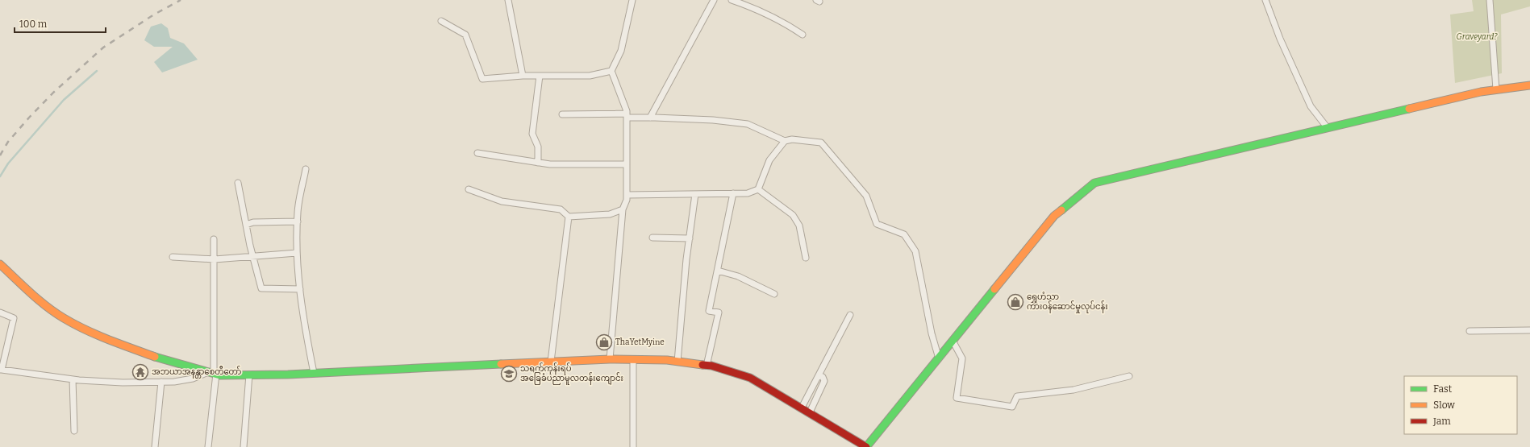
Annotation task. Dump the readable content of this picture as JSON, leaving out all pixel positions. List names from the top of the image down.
{
  "parks": ["Graveyard?"],
  "places": {
    "shop": ["ရွှေဟံသာ ကားဝန်ဆောင်မှုလုပ်ငန်း", "ThaYetMyine"],
    "temple": ["အဘယာအနန္တာစေတီတော်"],
    "school or university": ["သရက်ကုန်းရပ် အခြေခံပညာမူလတန်းကျောင်း"]
  },
  "legend": ["Fast", "Slow", "Jam"],
  "scale_bar": "100 m"
}
